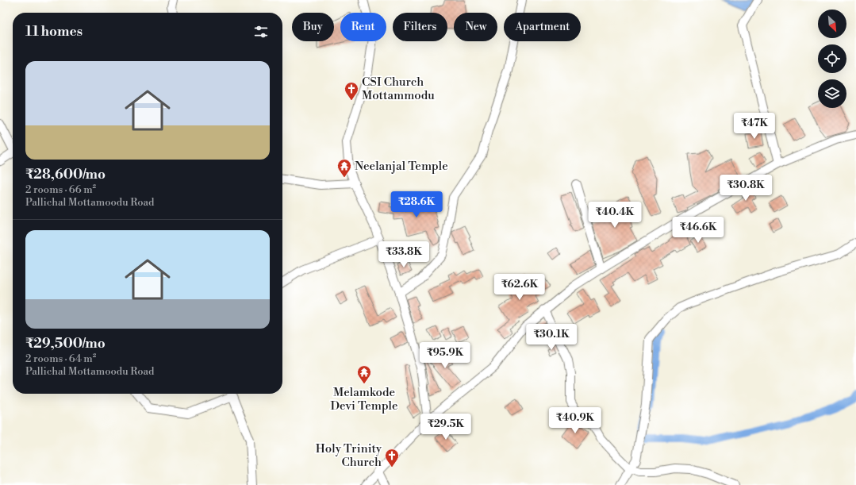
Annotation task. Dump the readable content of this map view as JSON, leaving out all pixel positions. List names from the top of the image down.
{
  "places": {
    "church": ["CSI Church Mottammodu", "Holy Trinity Church"],
    "temple": ["Neelanjal Temple", "Melamkode Devi Temple"]
  },
  "north": "bottom right",
  "page": {
    "chip": [
      "Buy",
      "Rent",
      "Filters",
      "New",
      "Apartment"
    ],
    "heading": "11 homes",
    "list": [
      {
        "name": "₹28,600/mo",
        "note": "2 rooms · 66 m² · Pallichal Mottamoodu Road"
      },
      {
        "name": "₹29,500/mo",
        "note": "2 rooms · 64 m² · Pallichal Mottamoodu Road"
      }
    ],
    "price": [
      "₹47K",
      "₹30.8K",
      "₹28.6K",
      "₹40.4K",
      "₹46.6K",
      "₹33.8K",
      "₹62.6K",
      "₹30.1K",
      "₹95.9K",
      "₹40.9K",
      "₹29.5K"
    ]
  }
}
